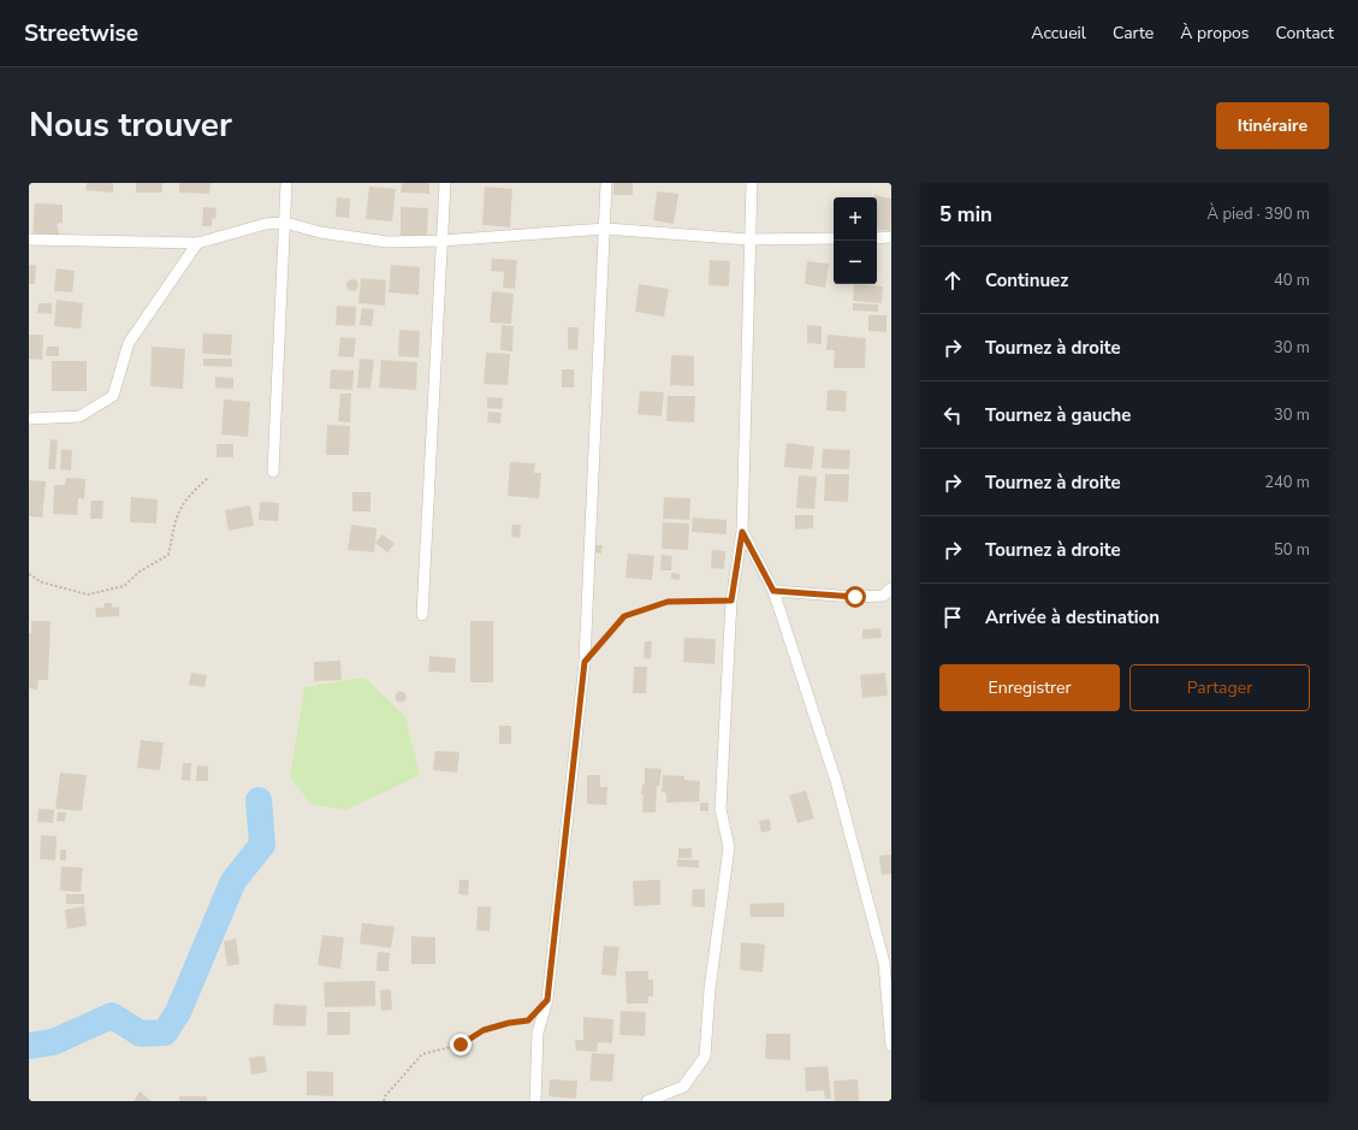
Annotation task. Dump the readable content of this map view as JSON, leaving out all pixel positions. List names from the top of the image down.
{
  "page": {
    "header": "Streetwise",
    "nav": [
      "Accueil",
      "Carte",
      "À propos",
      "Contact"
    ],
    "title": "Nous trouver",
    "buttons": [
      "Itinéraire",
      ["Enregistrer", "Partager"]
    ],
    "heading": ["5 min", "À pied · 390 m"],
    "map_buttons": ["+", "−"],
    "list": [
      ["Continuez", "40 m"],
      ["Tournez à droite", "30 m"],
      ["Tournez à gauche", "30 m"],
      ["Tournez à droite", "240 m"],
      ["Tournez à droite", "50 m"],
      "Arrivée à destination"
    ]
  }
}
